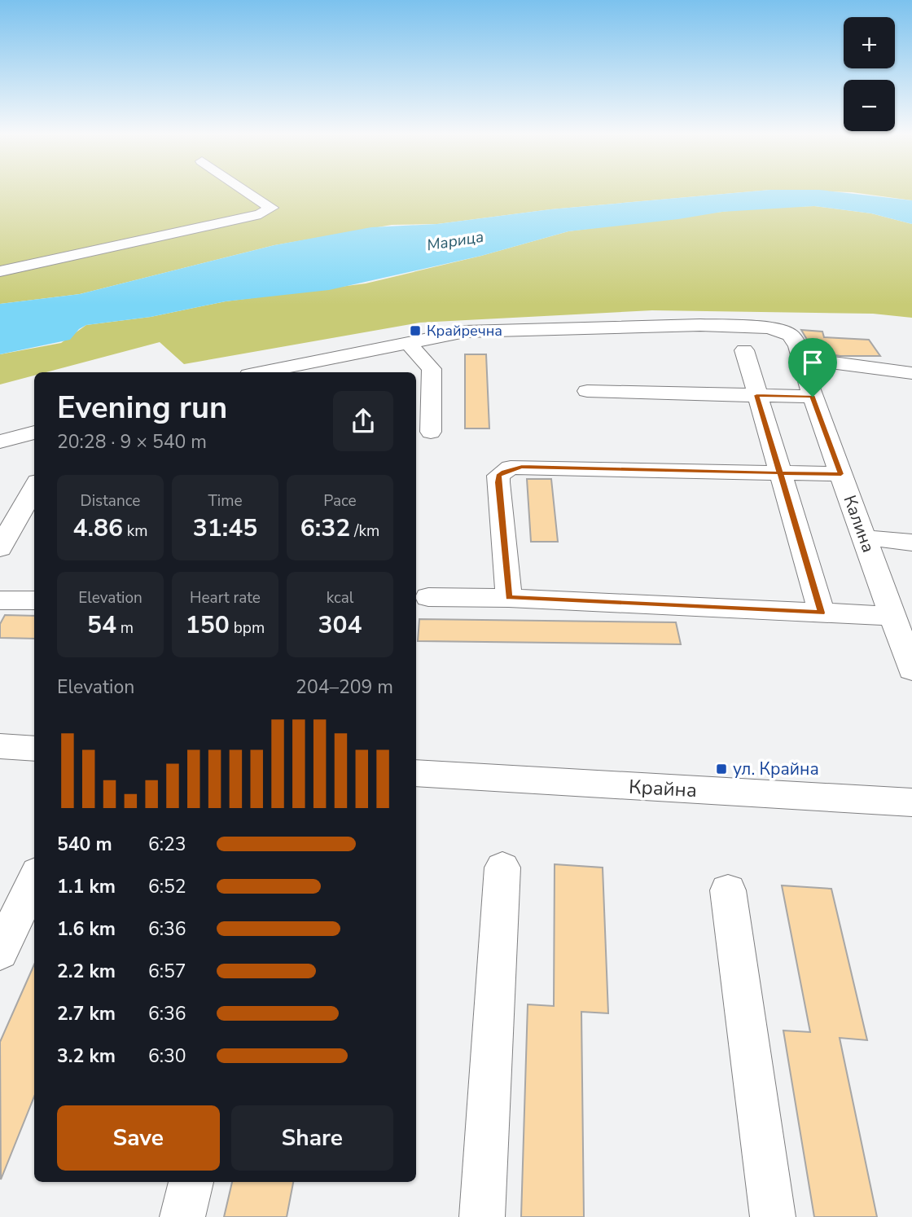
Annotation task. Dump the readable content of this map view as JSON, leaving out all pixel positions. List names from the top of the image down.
{
  "streets": {
    "street": ["Калина", "Крайна"]
  },
  "water": ["Марица"],
  "places": {
    "transit": ["Крайречна", "ул. Крайна"]
  },
  "page": {
    "map_buttons": ["+", "−"],
    "heading": ["Evening run", "20:28 · 9 × 540 m"],
    "stats": [
      ["Distance", "4.86 km"],
      ["Time", "31:45"],
      ["Pace", "6:32 /km"],
      ["Elevation", "54 m"],
      ["Heart rate", "150 bpm"],
      ["kcal", "304"]
    ],
    "chart": ["Elevation", "204–209 m"],
    "list": [
      {
        "name": "540 m",
        "note": "6:23"
      },
      {
        "name": "1.1 km",
        "note": "6:52"
      },
      {
        "name": "1.6 km",
        "note": "6:36"
      },
      {
        "name": "2.2 km",
        "note": "6:57"
      },
      {
        "name": "2.7 km",
        "note": "6:36"
      },
      {
        "name": "3.2 km",
        "note": "6:30"
      }
    ],
    "buttons": ["Save", "Share"]
  }
}
